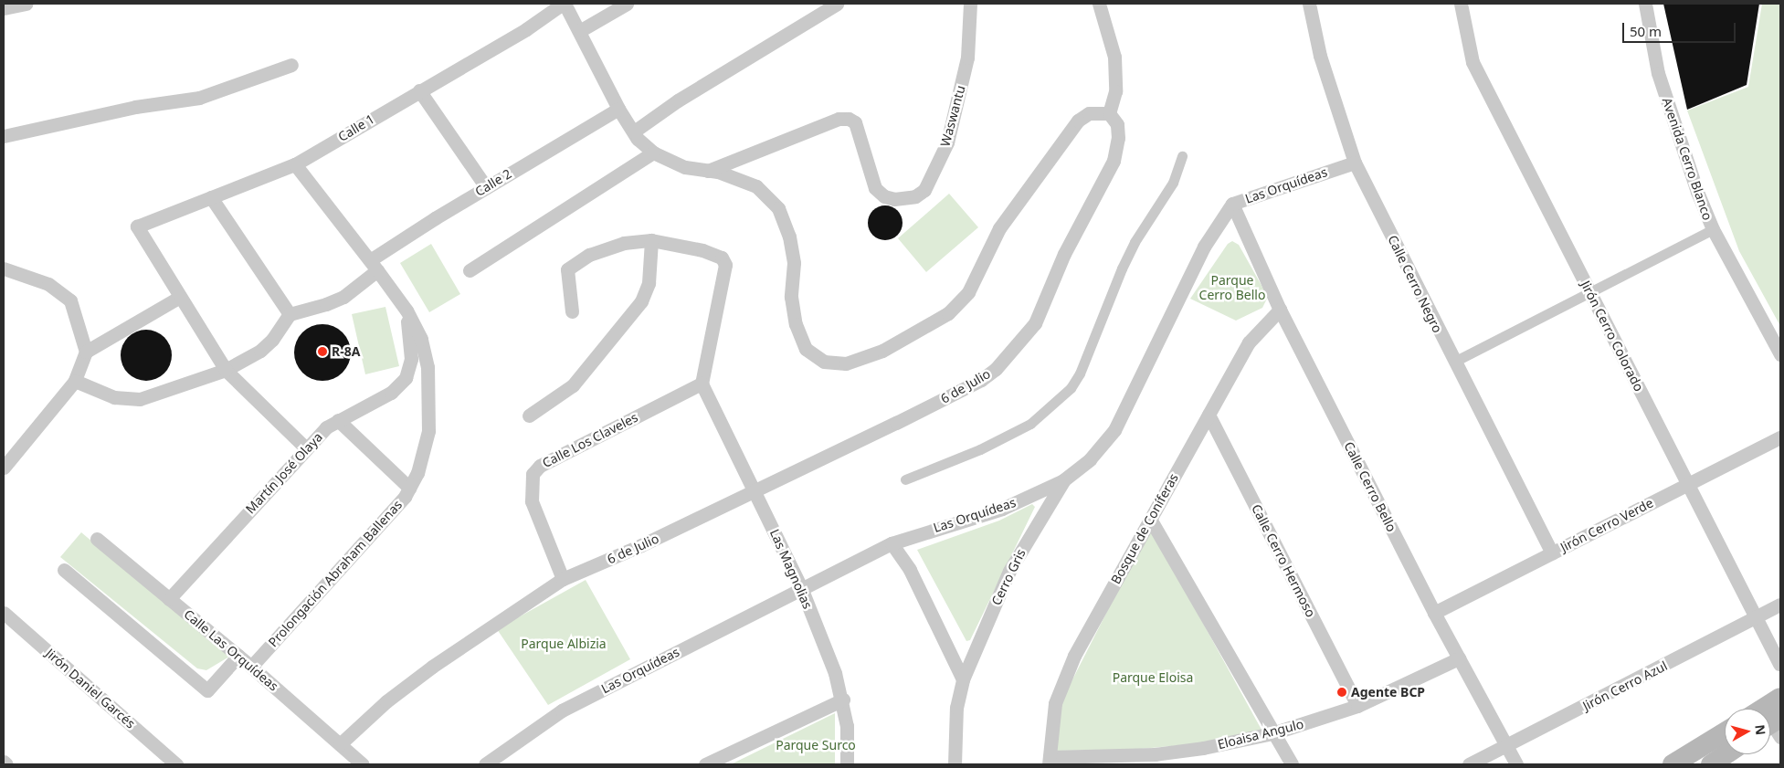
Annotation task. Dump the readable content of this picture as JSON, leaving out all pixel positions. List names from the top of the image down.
{
  "streets": {
    "street": [
      "Waswantu",
      "Calle 1",
      "Avenida Cerro Blanco",
      "Calle 2",
      "Las Orquídeas",
      "Calle Cerro Negro",
      "Jirón Cerro Colorado",
      "6 de Julio",
      "Calle Los Claveles",
      "Martín José Olaya",
      "Calle Cerro Bello",
      "Jirón Cerro Verde",
      "Bosque de Coníferas",
      "Calle Cerro Hermoso",
      "Las Magnolias",
      "Prolongación Abraham Ballenas",
      "Cerro Gris",
      "Calle Las Orquídeas",
      "Jirón Cerro Azul",
      "Jirón Daniel Garcés",
      "Eloaisa Angulo"
    ]
  },
  "crossings": [
    ["Calle 1", "Prolongación Abraham Ballenas"],
    ["Calle 2", "Prolongación Abraham Ballenas"],
    ["Las Orquídeas", "Calle Cerro Negro"],
    ["Las Orquídeas", "Calle Cerro Bello"],
    ["Las Orquídeas", "Las Magnolias"],
    ["Las Orquídeas", "Cerro Gris"],
    ["Calle Cerro Negro", "Jirón Cerro Verde"],
    ["Jirón Cerro Colorado", "Jirón Cerro Verde"],
    ["Jirón Cerro Colorado", "Jirón Cerro Azul"],
    ["6 de Julio", "Calle Los Claveles"],
    ["6 de Julio", "Las Magnolias"],
    ["6 de Julio", "Calle Las Orquídeas"],
    ["Calle Los Claveles", "Las Magnolias"],
    ["Martín José Olaya", "Prolongación Abraham Ballenas"],
    ["Martín José Olaya", "Calle Las Orquídeas"],
    ["Calle Cerro Bello", "Jirón Cerro Verde"],
    ["Calle Cerro Bello", "Bosque de Coníferas"],
    ["Calle Cerro Bello", "Jirón Cerro Azul"],
    ["Calle Cerro Bello", "Eloaisa Angulo"],
    ["Bosque de Coníferas", "Calle Cerro Hermoso"],
    ["Bosque de Coníferas", "Eloaisa Angulo"],
    ["Calle Cerro Hermoso", "Eloaisa Angulo"],
    ["Prolongación Abraham Ballenas", "Calle Las Orquídeas"]
  ],
  "parks": [
    "Parque Cerro Bello",
    "Parque Albizia",
    "Parque Eloisa",
    "Parque Surco"
  ],
  "places": ["R-8A", "Agente BCP"],
  "scale_bar": "50 m",
  "north": "right"
}
